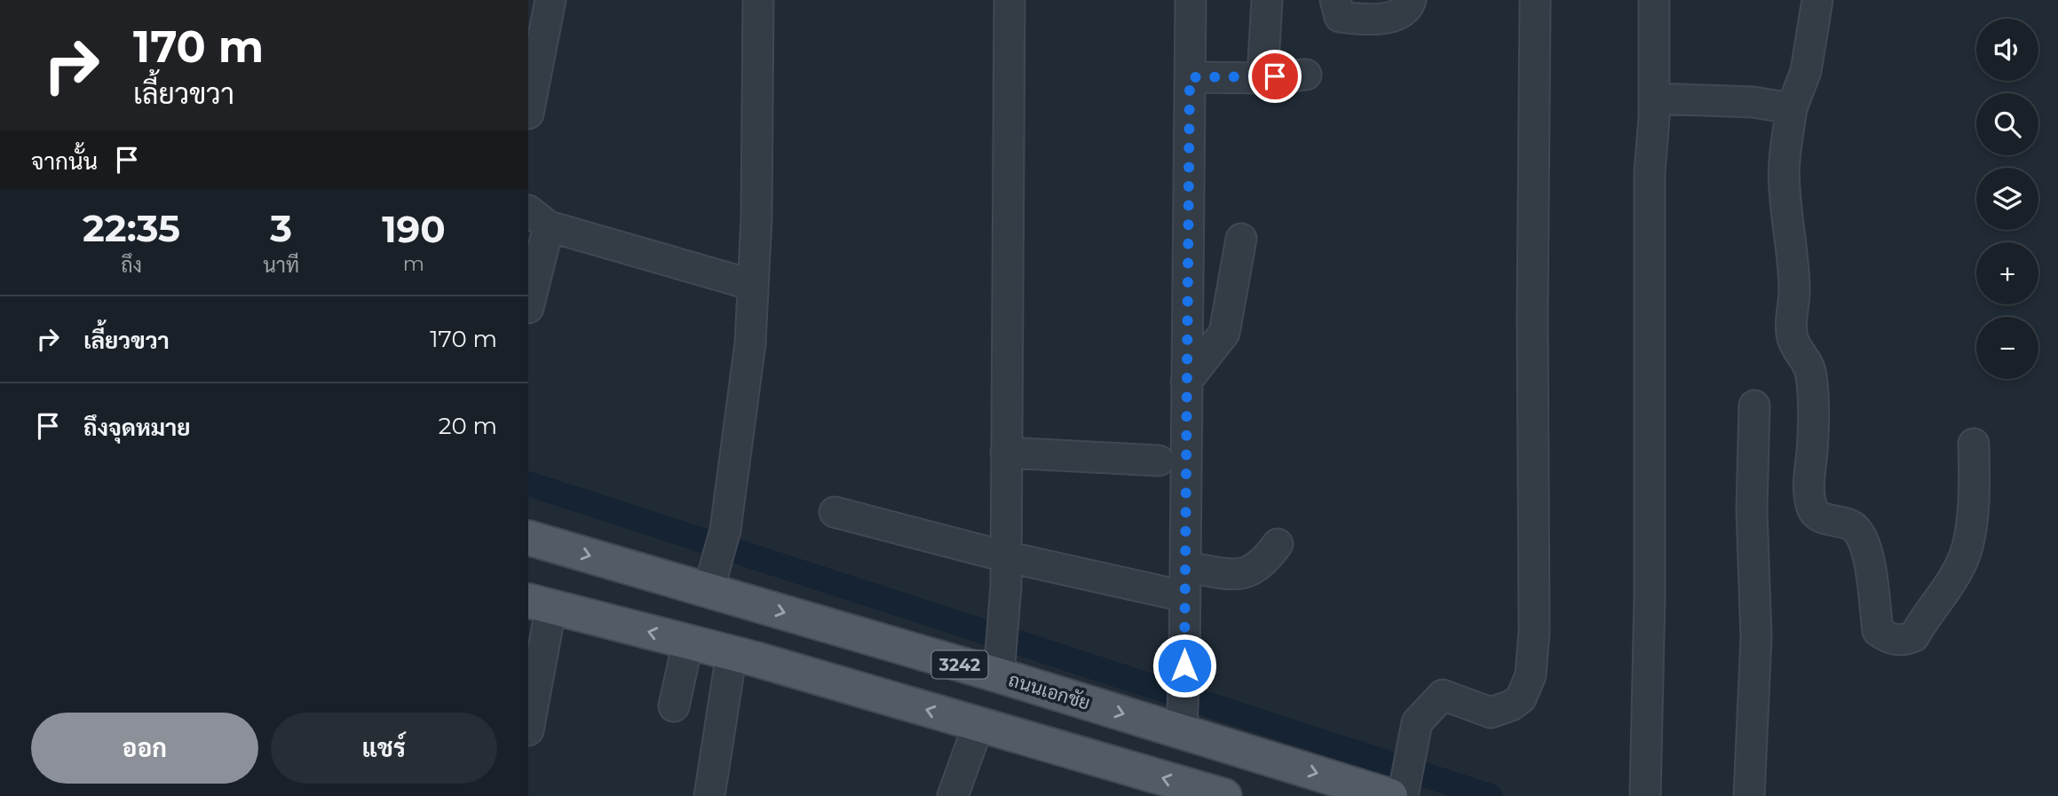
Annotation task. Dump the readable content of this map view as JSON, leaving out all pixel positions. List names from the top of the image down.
{
  "streets": {
    "main road": ["3242", "ถนนเอกชัย"]
  },
  "page": {
    "turn": ["170 m", "เลี้ยวขวา"],
    "map_buttons": ["+", "−"],
    "then": "จากนั้น",
    "eta": [
      "22:35",
      "ถึง",
      "3",
      "นาที",
      "190",
      "m"
    ],
    "list": [
      {
        "name": "เลี้ยวขวา",
        "value": "170 m"
      },
      {
        "name": "ถึงจุดหมาย",
        "value": "20 m"
      }
    ],
    "buttons": ["ออก", "แชร์"]
  }
}
